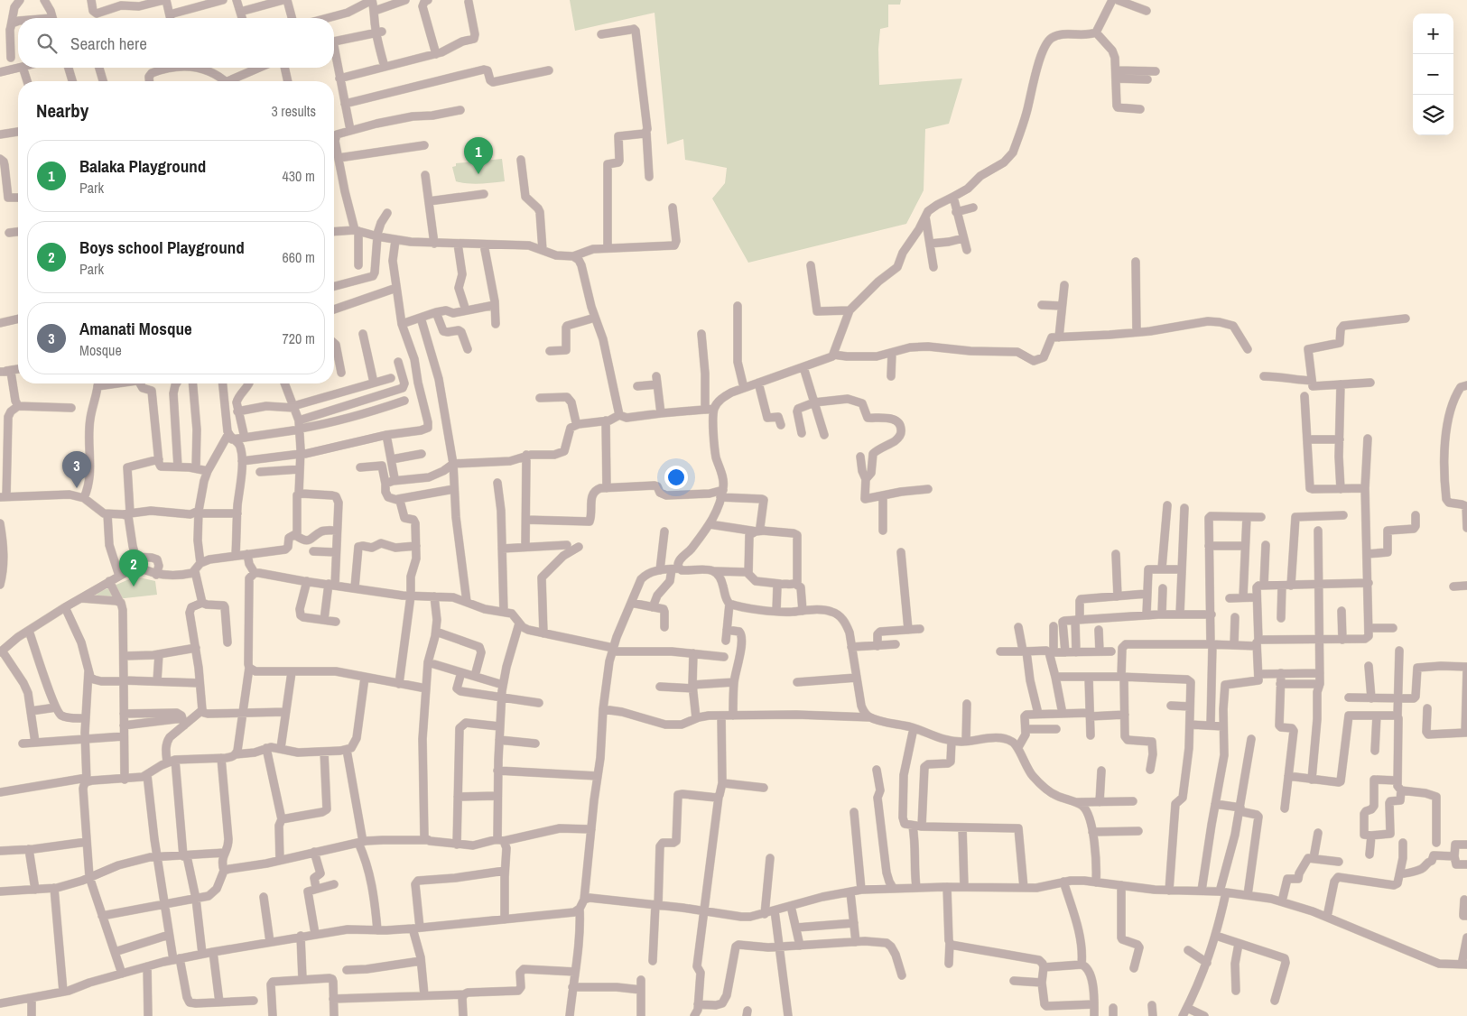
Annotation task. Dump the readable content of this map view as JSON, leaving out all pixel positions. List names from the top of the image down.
{
  "page": {
    "map_buttons": ["+", "−"],
    "search": "Search here",
    "heading": ["Nearby", "3 results"],
    "pins": ["1", "3", "2"],
    "list": [
      {
        "mark": "1",
        "name": "Balaka Playground",
        "note": "Park",
        "value": "430 m"
      },
      {
        "mark": "2",
        "name": "Boys school Playground",
        "note": "Park",
        "value": "660 m"
      },
      {
        "mark": "3",
        "name": "Amanati Mosque",
        "note": "Mosque",
        "value": "720 m"
      }
    ]
  }
}
